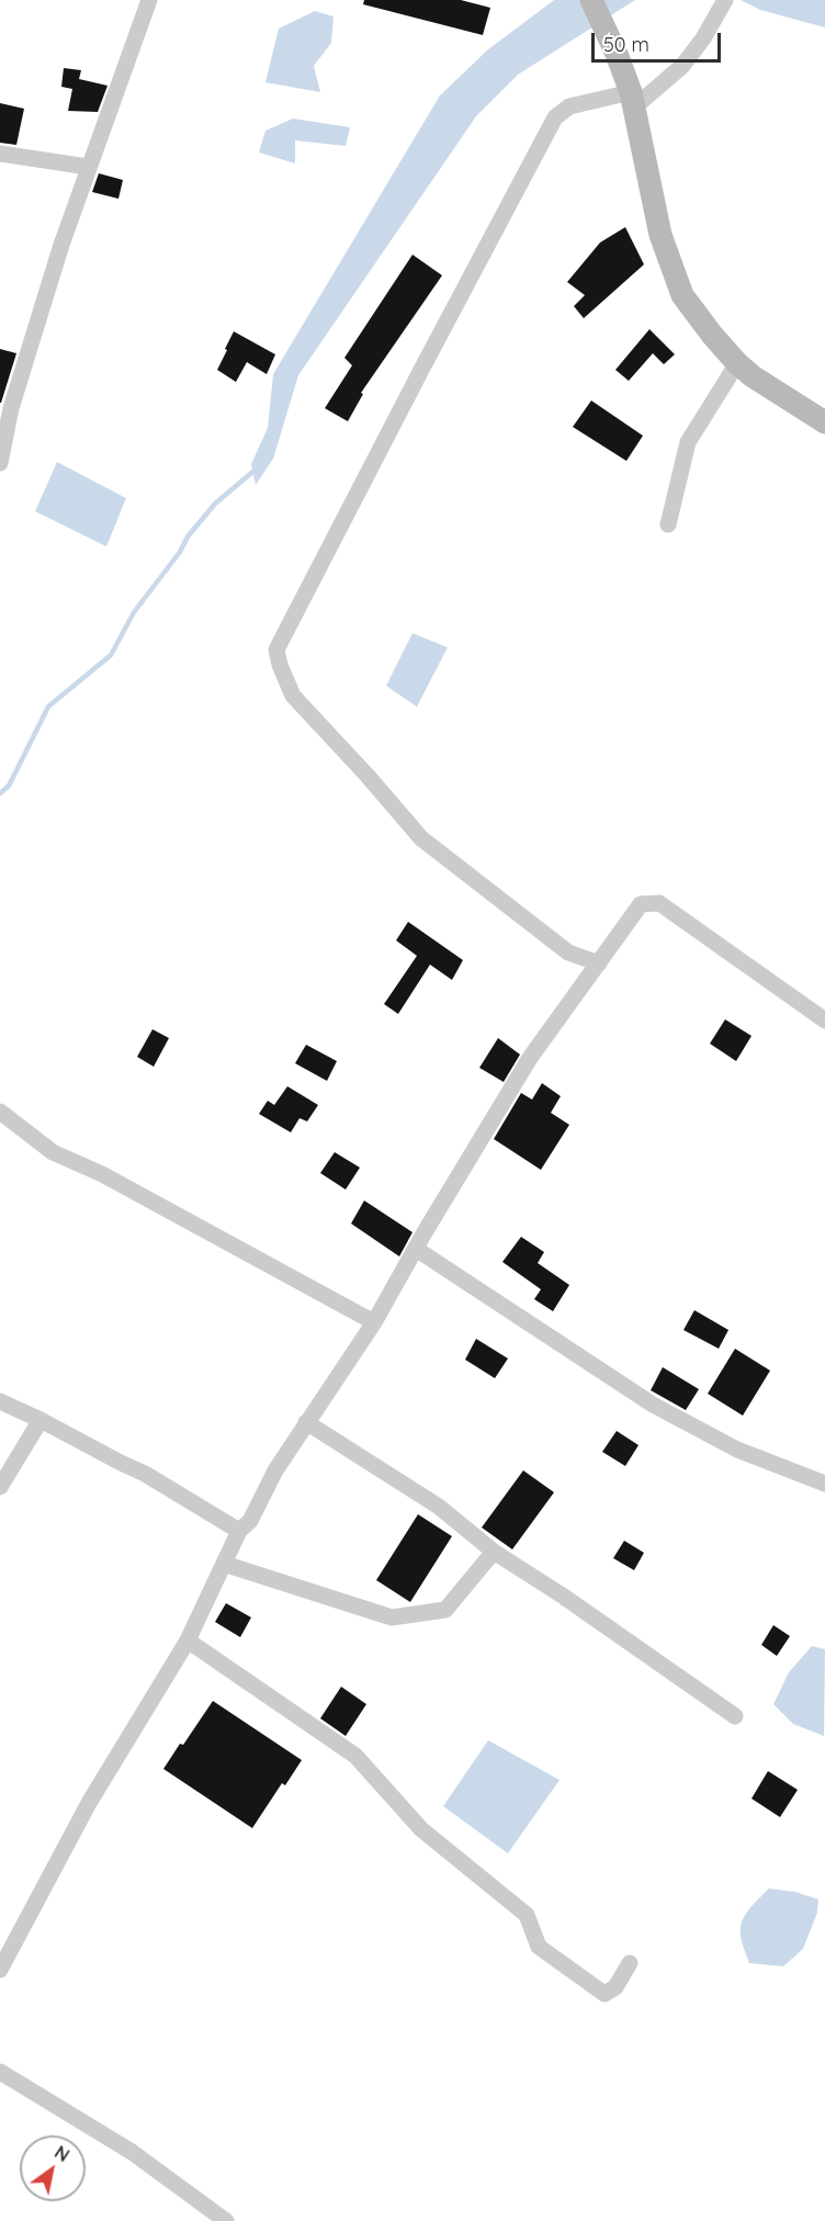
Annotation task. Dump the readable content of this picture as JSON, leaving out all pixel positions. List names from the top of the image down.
{
  "scale_bar": "50 m",
  "north": "top right"
}
